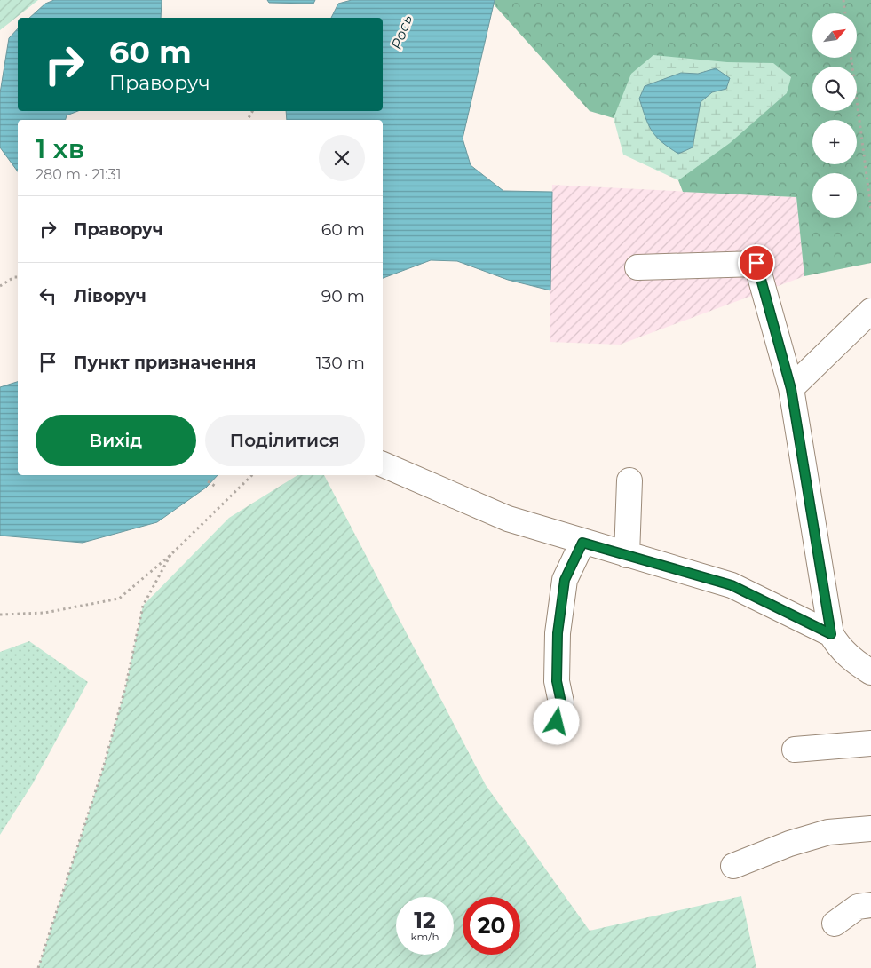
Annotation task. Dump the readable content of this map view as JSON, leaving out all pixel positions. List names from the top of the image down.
{
  "water": ["Рось"],
  "north": "top right",
  "page": {
    "map_buttons": ["+", "−"],
    "turn": ["60 m", "Праворуч"],
    "heading": ["1 хв", "280 m · 21:31"],
    "list": [
      {
        "name": "Праворуч",
        "value": "60 m"
      },
      {
        "name": "Ліворуч",
        "value": "90 m"
      },
      {
        "name": "Пункт призначення",
        "value": "130 m"
      }
    ],
    "buttons": ["Вихід", "Поділитися"],
    "speed": "12 km/h",
    "limit": "20"
  }
}
